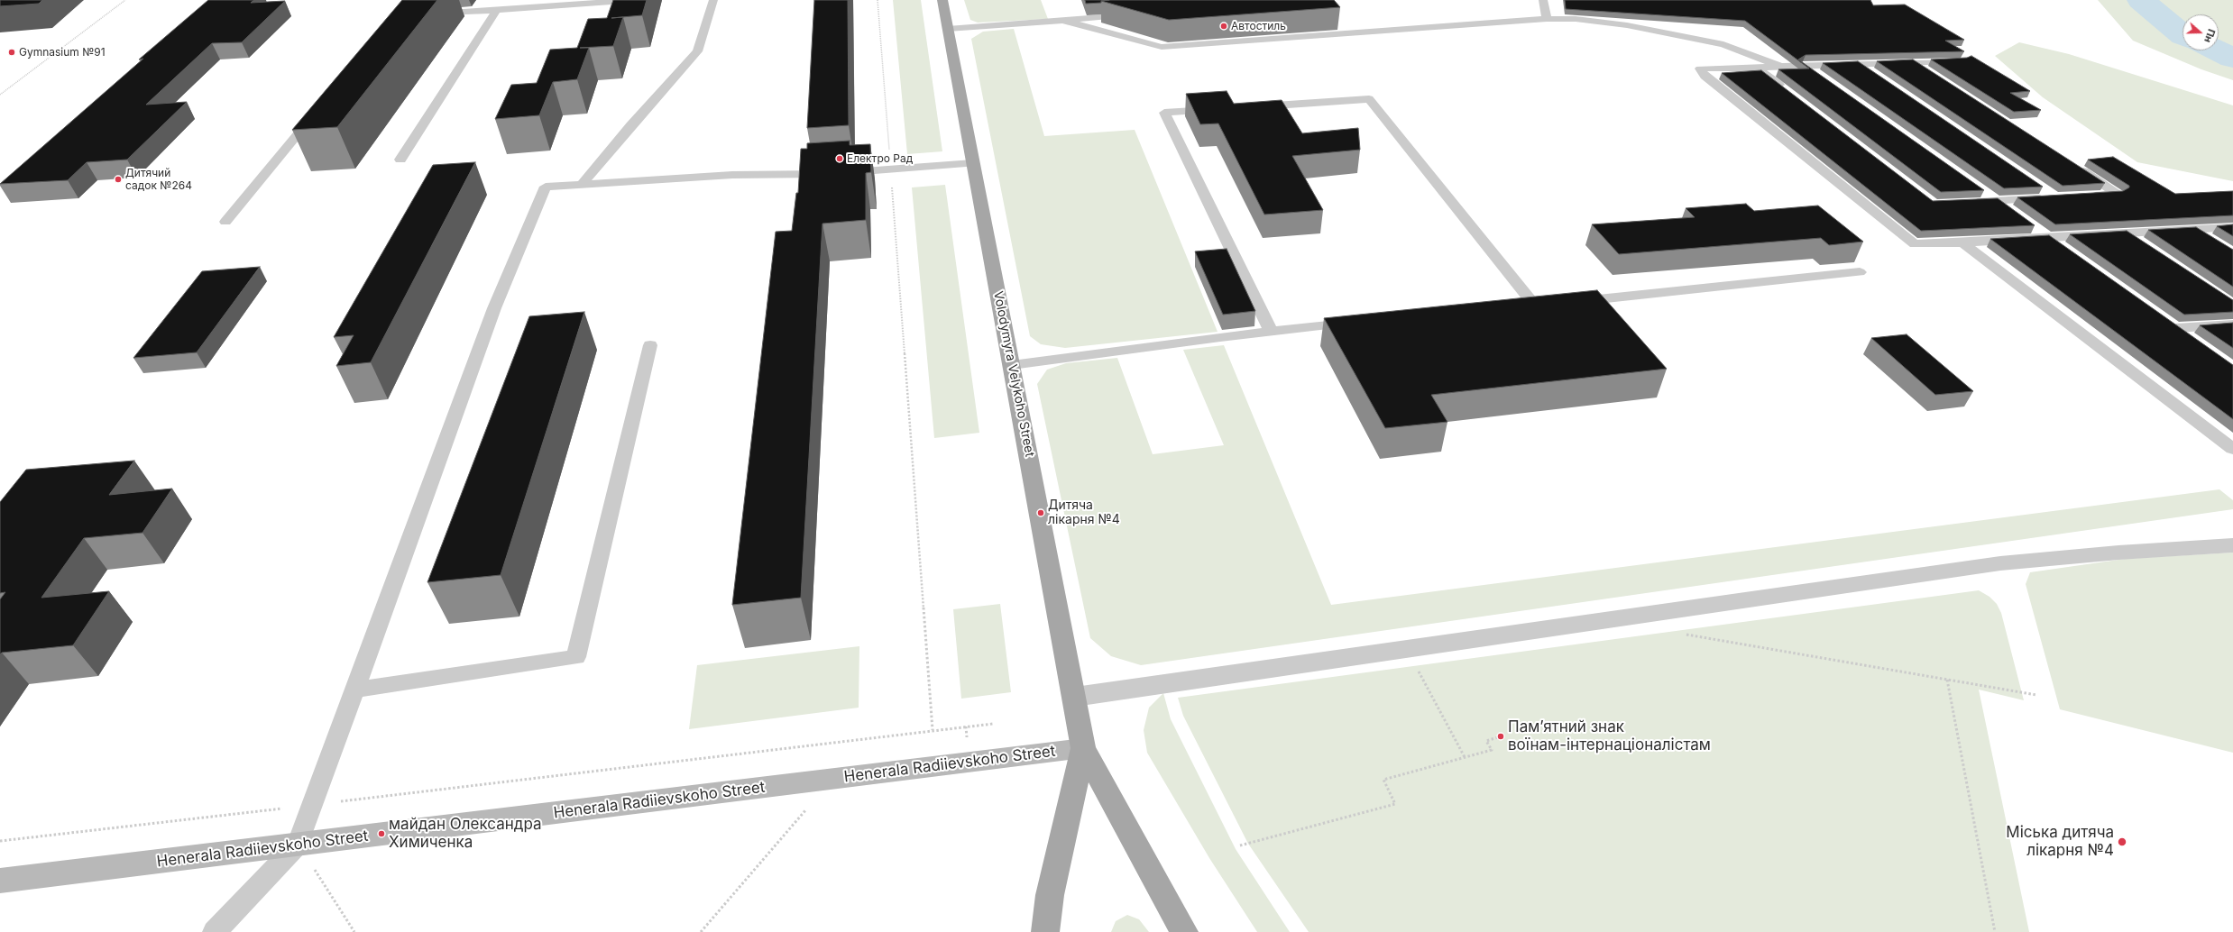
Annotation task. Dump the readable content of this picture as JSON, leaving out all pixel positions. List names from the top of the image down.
{
  "streets": {
    "main road": ["Volodymyra Velykoho Street"],
    "street": ["Henerala Radiievskoho Street"]
  },
  "crossings": [
    ["Volodymyra Velykoho Street", "Henerala Radiievskoho Street"]
  ],
  "places": [
    "Автостиль",
    "Gymnasium №91",
    "Електро Рад",
    "Дитячий садок №264",
    "Дитяча лікарня №4",
    "Пам’ятний знак воїнам-інтернаціоналістам",
    "майдан Олександра Химиченка",
    "Міська дитяча лікарня №4"
  ],
  "north": "right"
}
